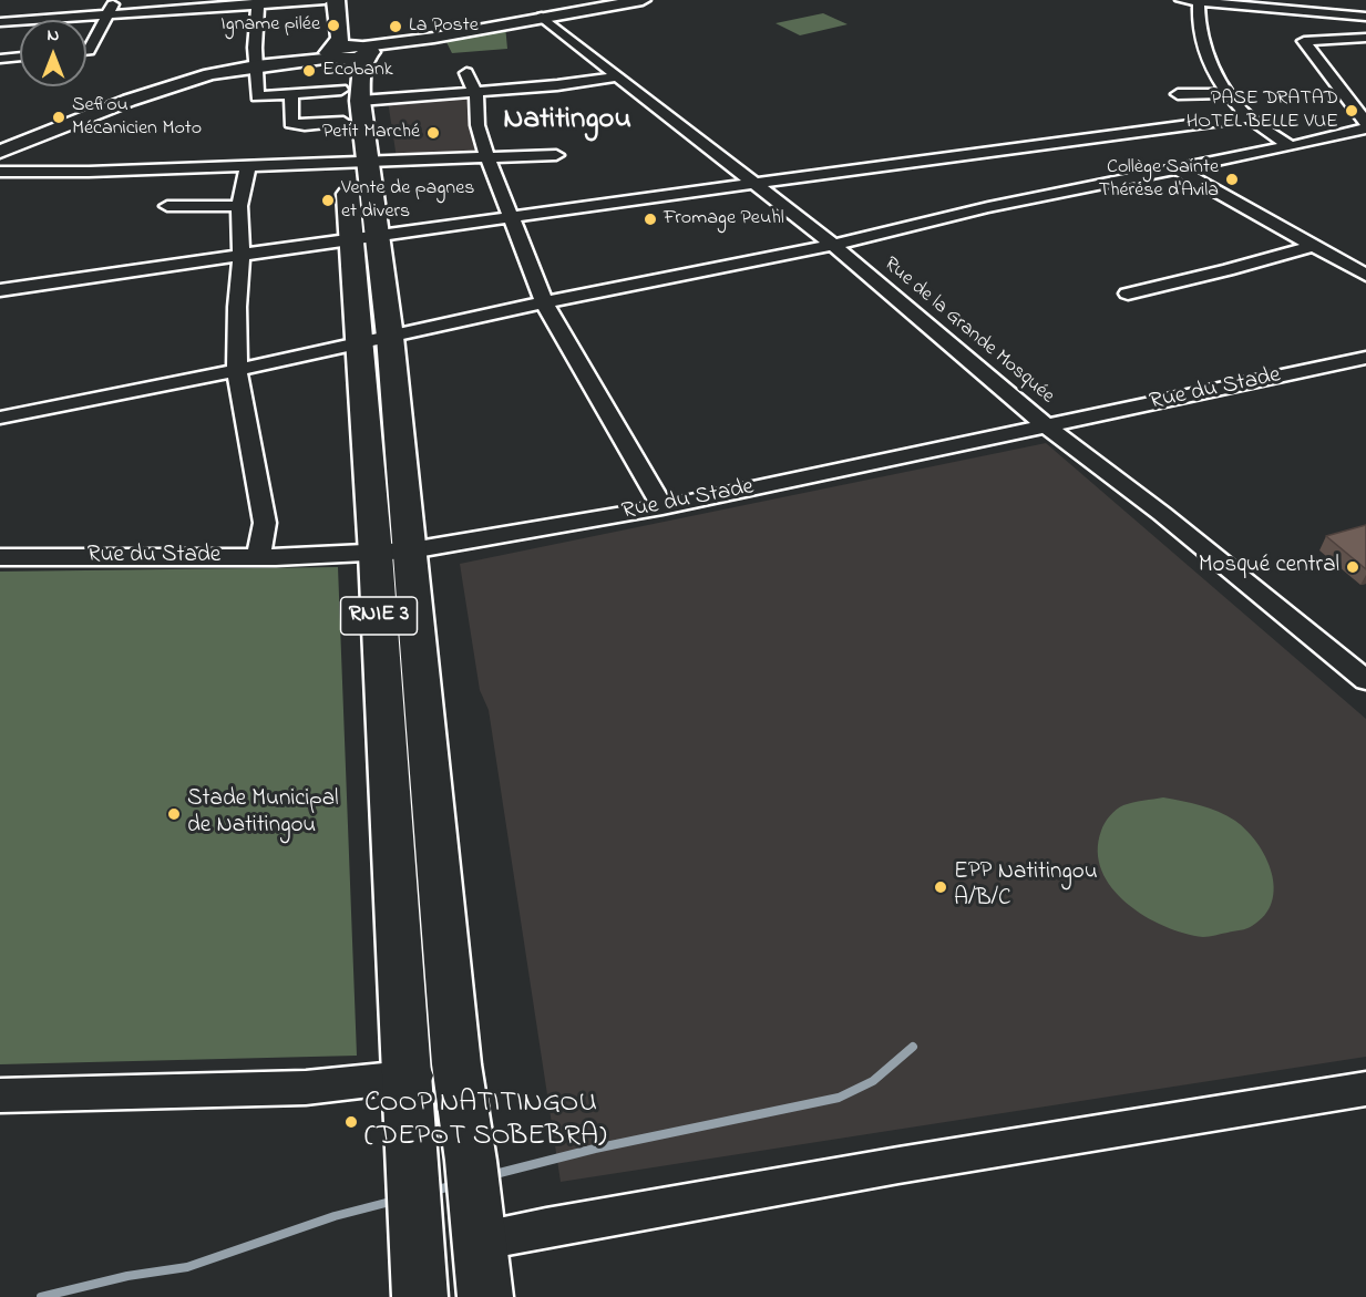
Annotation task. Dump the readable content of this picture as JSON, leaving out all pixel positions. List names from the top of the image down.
{
  "streets": {
    "highway": ["RNIE 3"],
    "street": ["Rue de la Grande Mosquée", "Rue du Stade"]
  },
  "crossings": [
    ["Rue de la Grande Mosquée", "Rue du Stade"],
    ["Rue du Stade", "RNIE 3"]
  ],
  "districts": ["Natitingou"],
  "places": [
    "Igname pilée",
    "La Poste",
    "Ecobank",
    "PASE DRATAD HOTEL BELLE VUE",
    "Sefiou Mécanicien Moto",
    "Petit Marché",
    "Collège Sainte Thérèse d'Avila",
    "Vente de pagnes et divers",
    "Fromage Peuhl",
    "Mosqué central",
    "Stade Municipal de Natitingou",
    "EPP Natitingou A/B/C",
    "COOP NATITINGOU (DEPOT SOBEBRA)"
  ],
  "north": "top"
}
